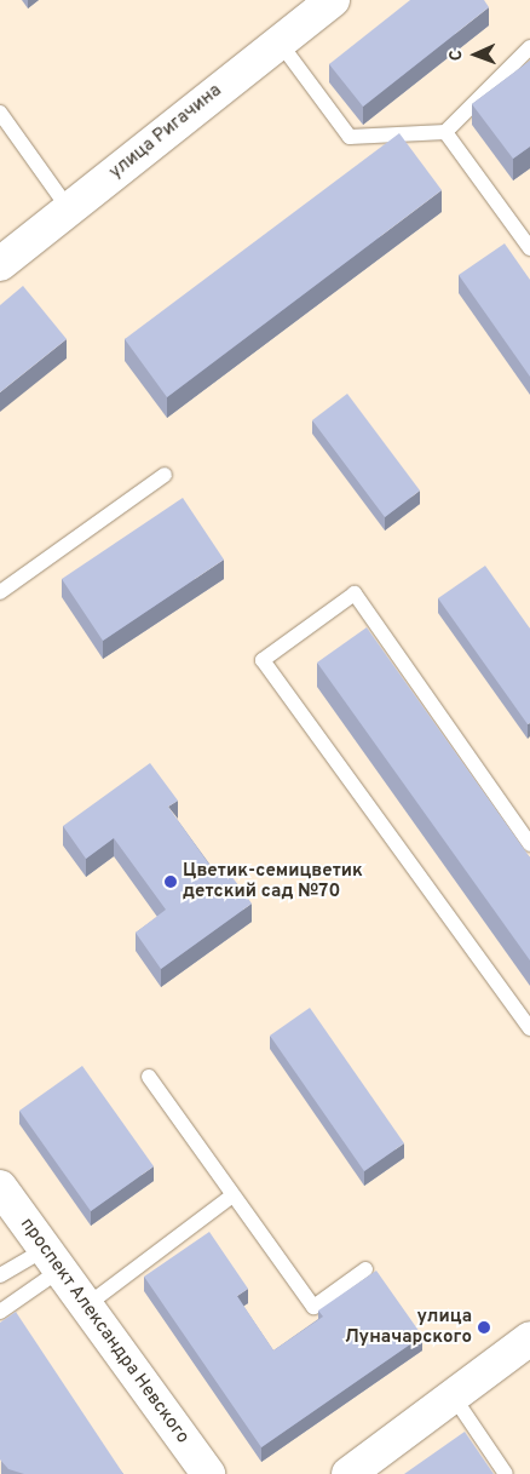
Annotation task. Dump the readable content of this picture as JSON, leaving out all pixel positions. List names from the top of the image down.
{
  "streets": {
    "main road": ["улица Ригачина", "проспект Александра Невского"]
  },
  "places": ["Цветик-семицветик детский сад №70", "улица Луначарского"],
  "north": "left"
}
